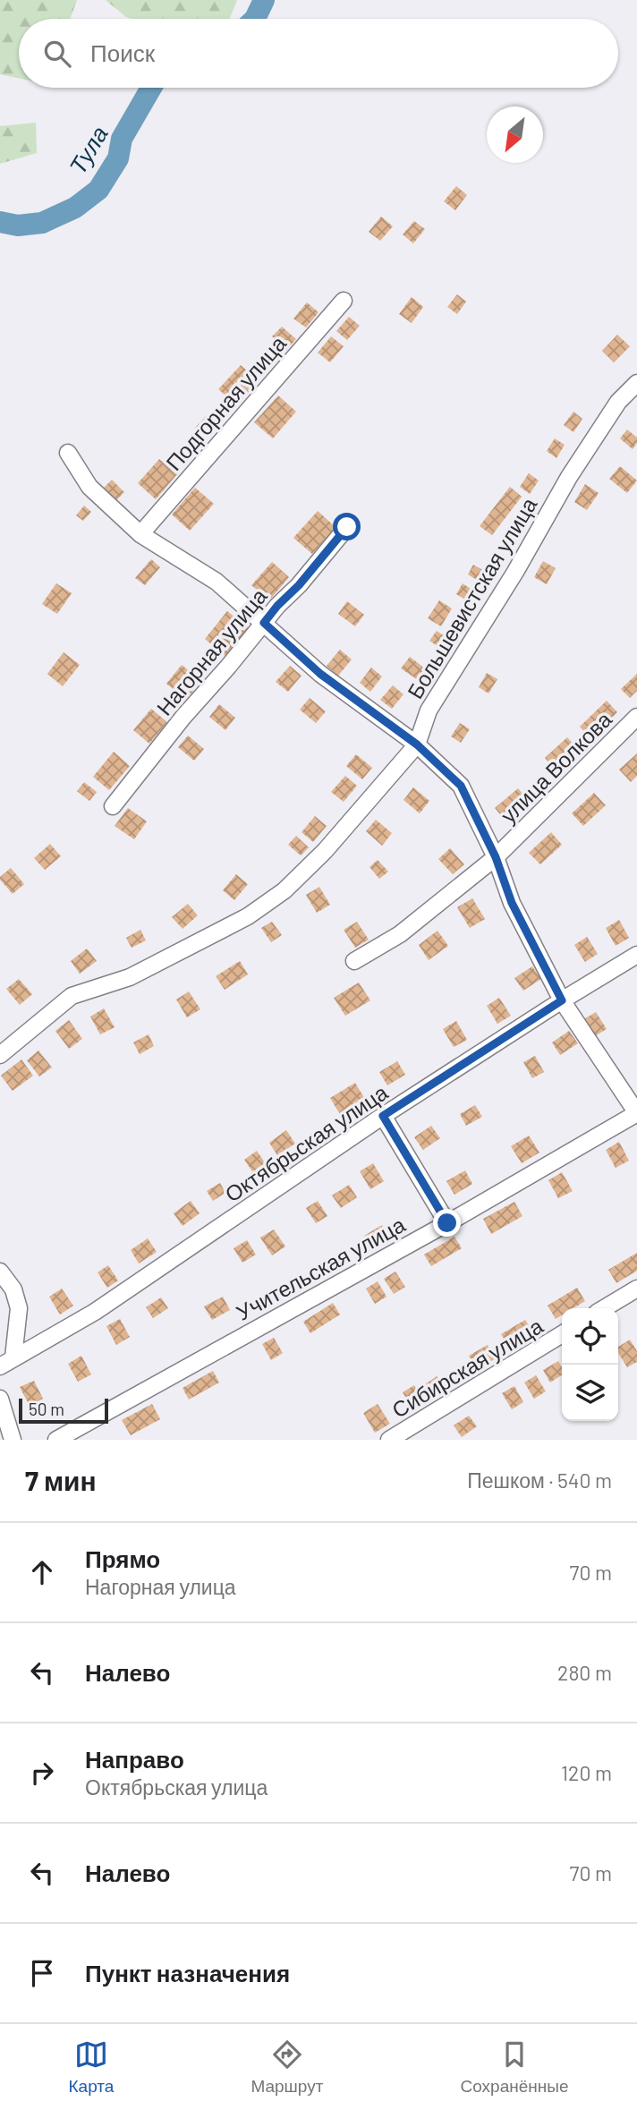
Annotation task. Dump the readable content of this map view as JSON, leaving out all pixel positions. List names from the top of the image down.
{
  "streets": {
    "street": [
      "Подгорная улица",
      "Большевистская улица",
      "Нагорная улица",
      "улица Волкова",
      "Октябрьская улица",
      "Учительская улица",
      "Сибирская улица"
    ]
  },
  "water": ["Тула"],
  "scale_bar": "50 m",
  "north": "bottom left",
  "page": {
    "search": "Поиск",
    "scale": "50 m",
    "heading": ["7 мин", "Пешком · 540 m"],
    "list": [
      ["Прямо", "Нагорная улица", "70 m"],
      ["Налево", "280 m"],
      ["Направо", "Октябрьская улица", "120 m"],
      ["Налево", "70 m"],
      "Пункт назначения"
    ],
    "nav": ["Карта", "Маршрут", "Сохранённые"]
  }
}
